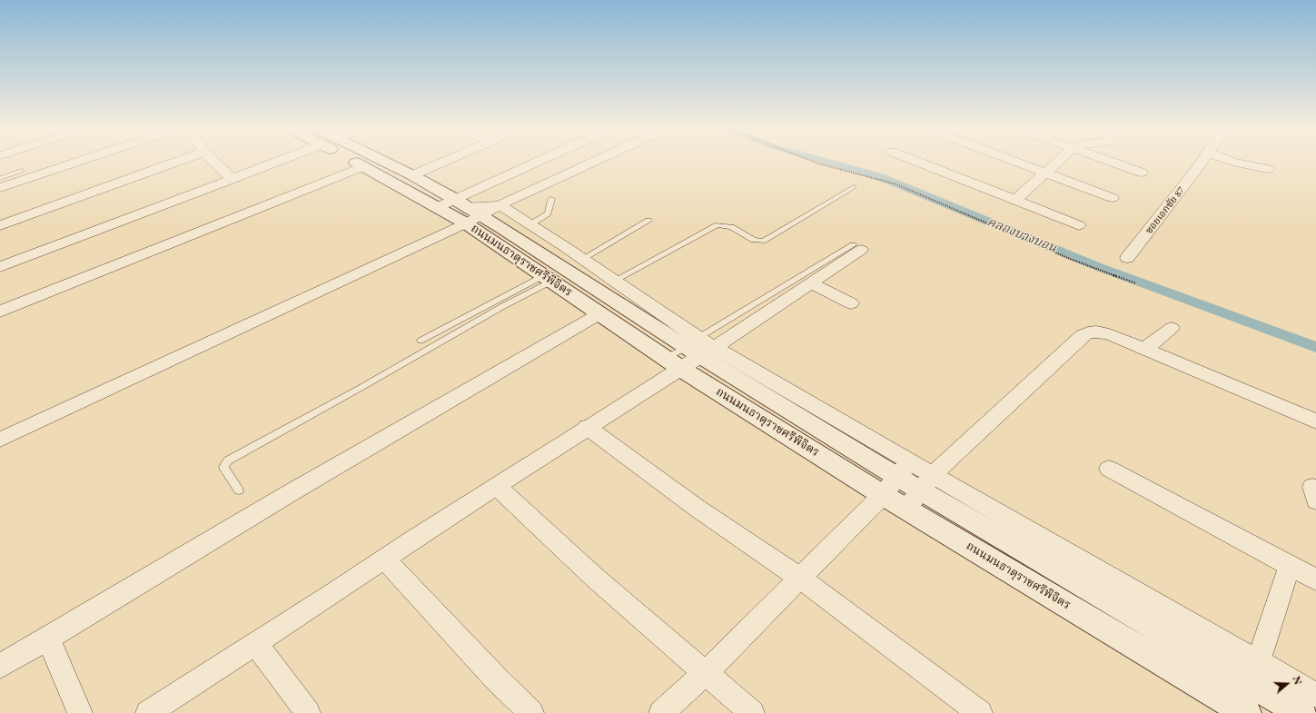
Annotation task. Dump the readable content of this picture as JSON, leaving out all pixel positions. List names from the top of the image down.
{
  "streets": {
    "street": ["ซอยเอกชัย 87", "ถนนมนธาตุราชศรีพิจิตร"]
  },
  "water": ["คลองบางบอน"],
  "north": "right"
}
